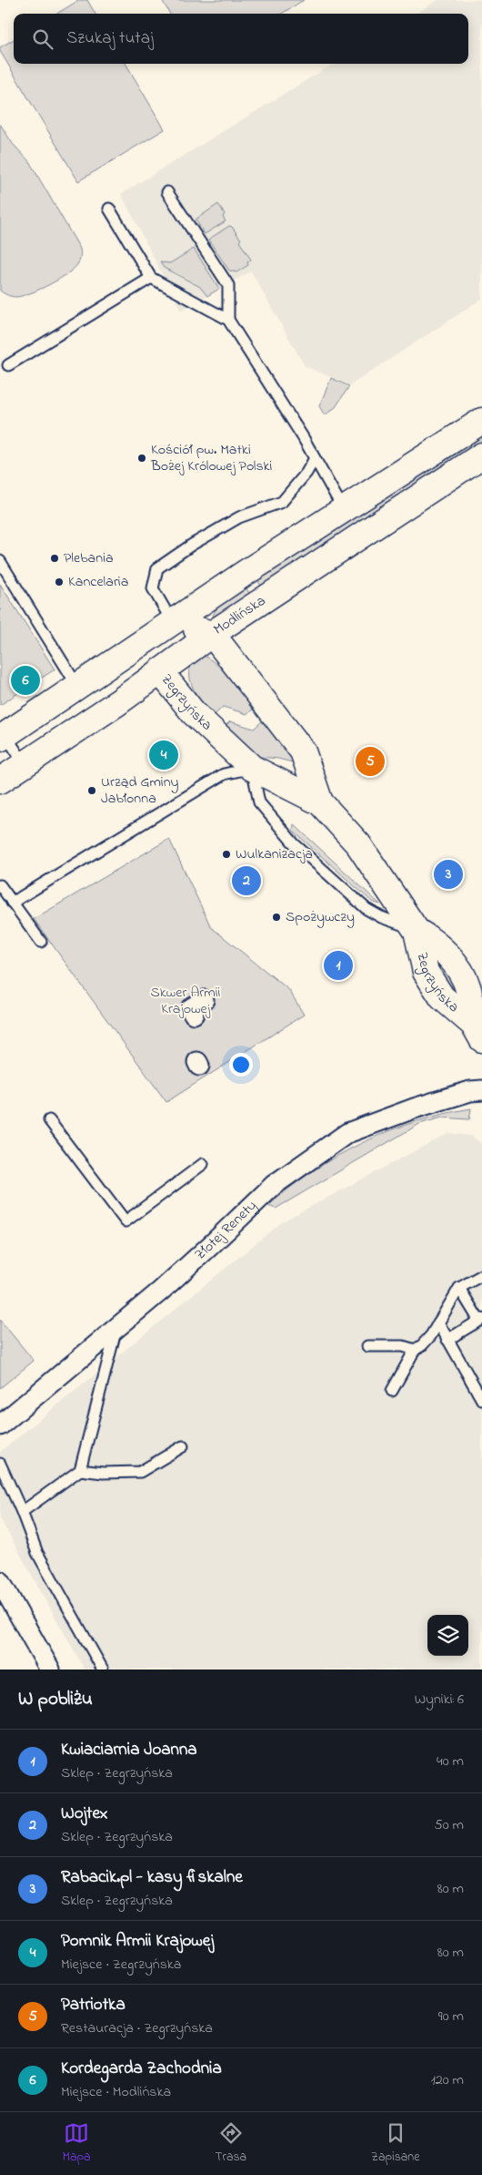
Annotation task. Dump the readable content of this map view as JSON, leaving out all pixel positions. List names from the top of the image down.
{
  "streets": {
    "main road": ["Modlińska", "Zegrzyńska"],
    "street": ["Złotej Renety"]
  },
  "crossings": [
    ["Modlińska", "Zegrzyńska"]
  ],
  "parks": ["Skwer Armii Krajowej"],
  "places": [
    "Kościół pw. Matki Bożej Królowej Polski",
    "Plebania",
    "Kancelaria",
    "Urząd Gminy Jabłonna",
    "Wulkanizacja",
    "Spożywczy"
  ],
  "page": {
    "search": "Szukaj tutaj",
    "pins": [
      "6",
      "4",
      "5",
      "3",
      "2",
      "1"
    ],
    "heading": ["W pobliżu", "Wyniki: 6"],
    "list": [
      {
        "mark": "1",
        "name": "Kwiaciarnia Joanna",
        "note": "Sklep · Zegrzyńska",
        "value": "40 m"
      },
      {
        "mark": "2",
        "name": "Wojtex",
        "note": "Sklep · Zegrzyńska",
        "value": "50 m"
      },
      {
        "mark": "3",
        "name": "Rabacik.pl - kasy fiskalne",
        "note": "Sklep · Zegrzyńska",
        "value": "80 m"
      },
      {
        "mark": "4",
        "name": "Pomnik Armii Krajowej",
        "note": "Miejsce · Zegrzyńska",
        "value": "80 m"
      },
      {
        "mark": "5",
        "name": "Patriotka",
        "note": "Restauracja · Zegrzyńska",
        "value": "90 m"
      },
      {
        "mark": "6",
        "name": "Kordegarda Zachodnia",
        "note": "Miejsce · Modlińska",
        "value": "120 m"
      }
    ],
    "nav": ["Mapa", "Trasa", "Zapisane"]
  }
}
